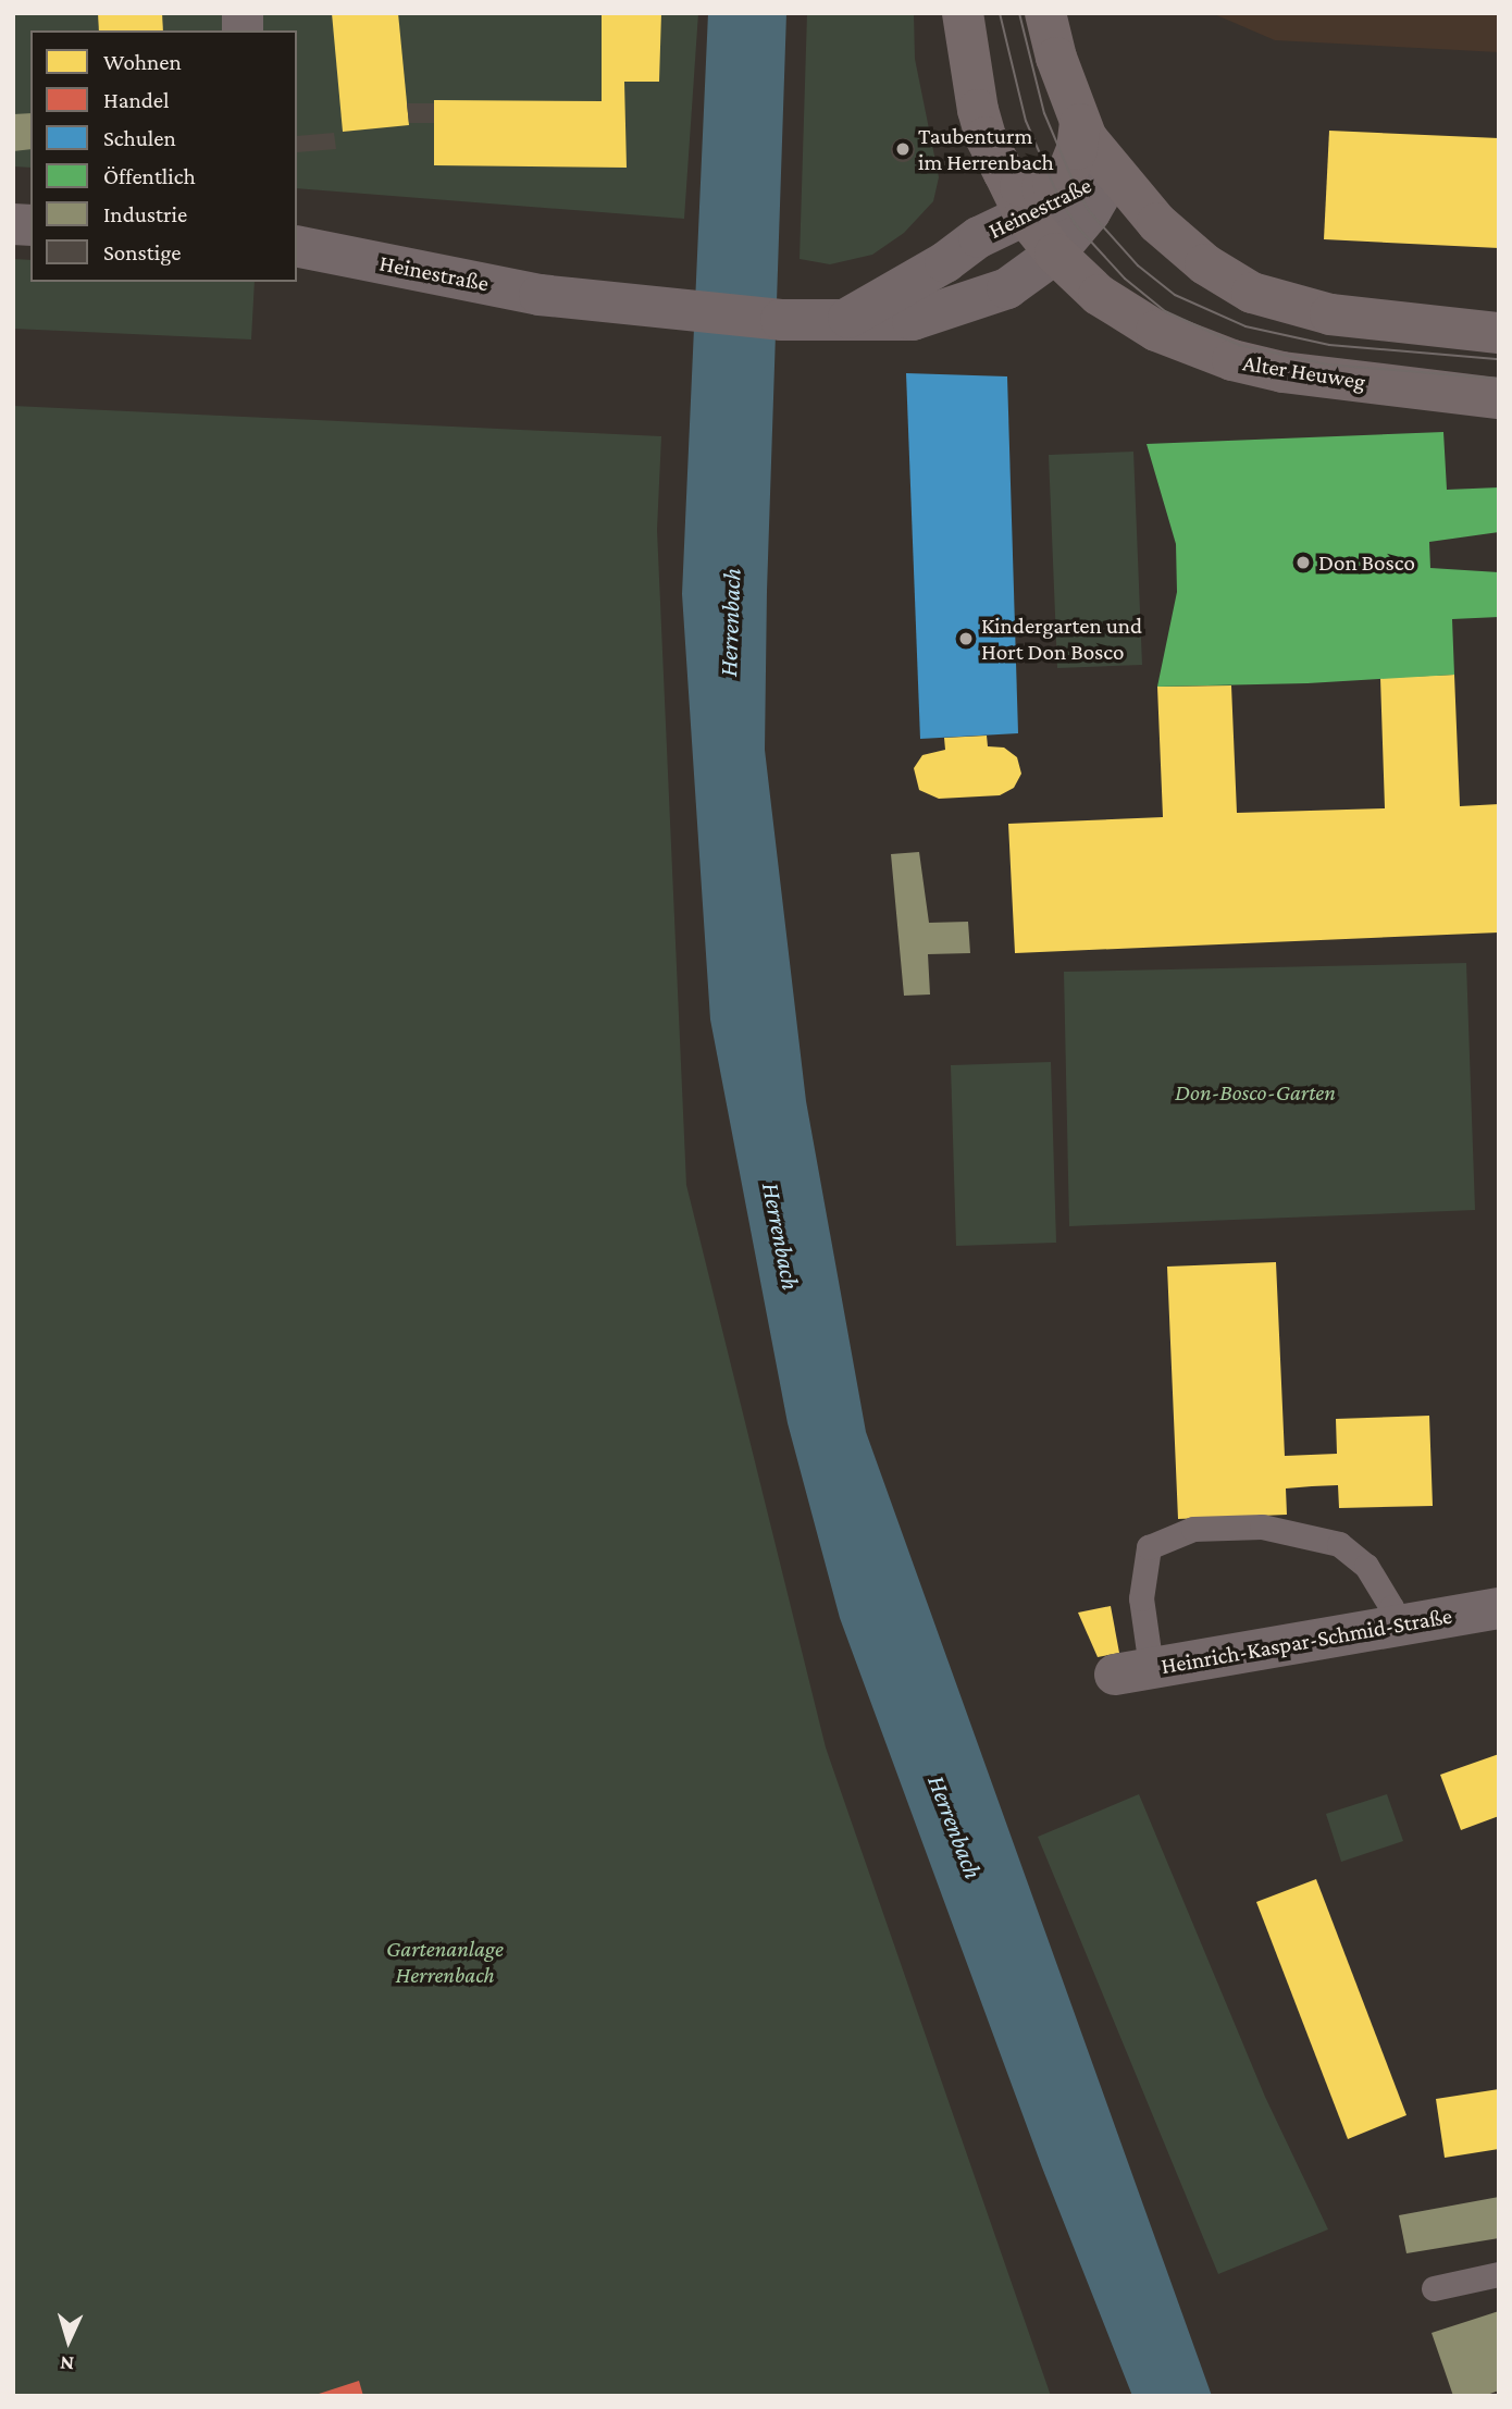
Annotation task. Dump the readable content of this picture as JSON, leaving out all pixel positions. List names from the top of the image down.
{
  "streets": {
    "street": ["Heinestraße", "Alter Heuweg", "Heinrich-Kaspar-Schmid-Straße"]
  },
  "crossings": [
    ["Heinestraße", "Alter Heuweg"]
  ],
  "water": ["Herrenbach"],
  "parks": ["Don-Bosco-Garten", "Gartenanlage Herrenbach"],
  "places": ["Taubenturm im Herrenbach", "Don Bosco", "Kindergarten und Hort Don Bosco"],
  "legend": [
    "Wohnen",
    "Handel",
    "Schulen",
    "Öffentlich",
    "Industrie",
    "Sonstige"
  ],
  "north": "bottom"
}
